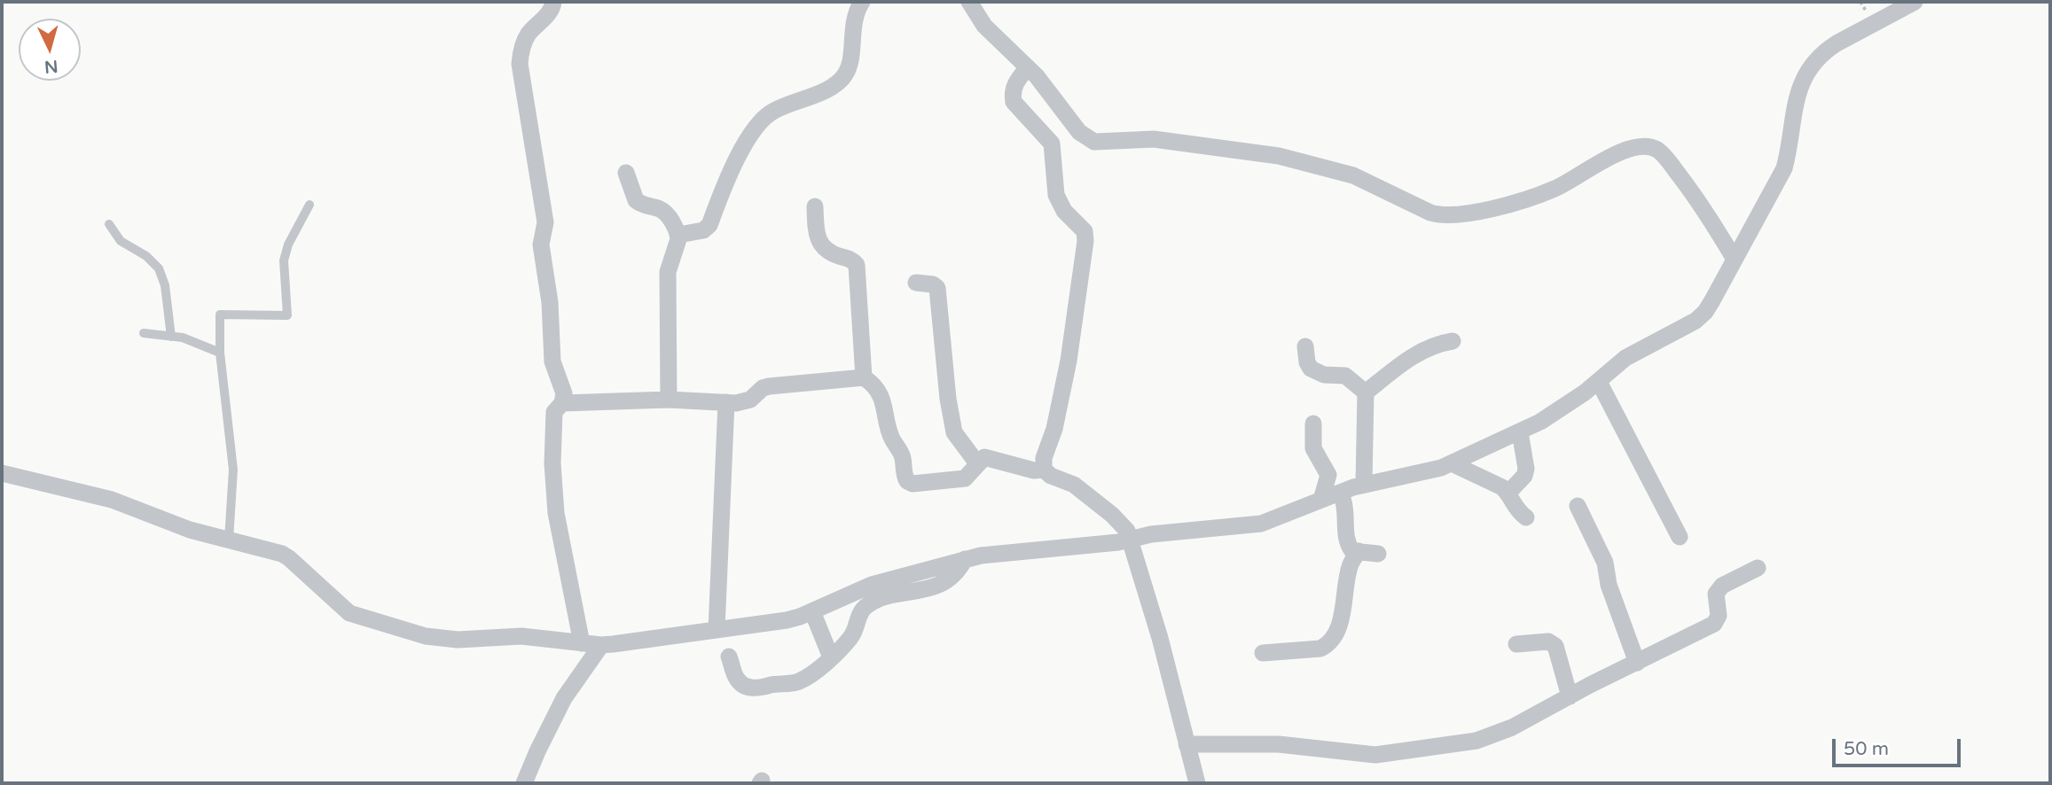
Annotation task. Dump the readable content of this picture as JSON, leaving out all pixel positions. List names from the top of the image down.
{
  "scale_bar": "50 m",
  "north": "bottom"
}
